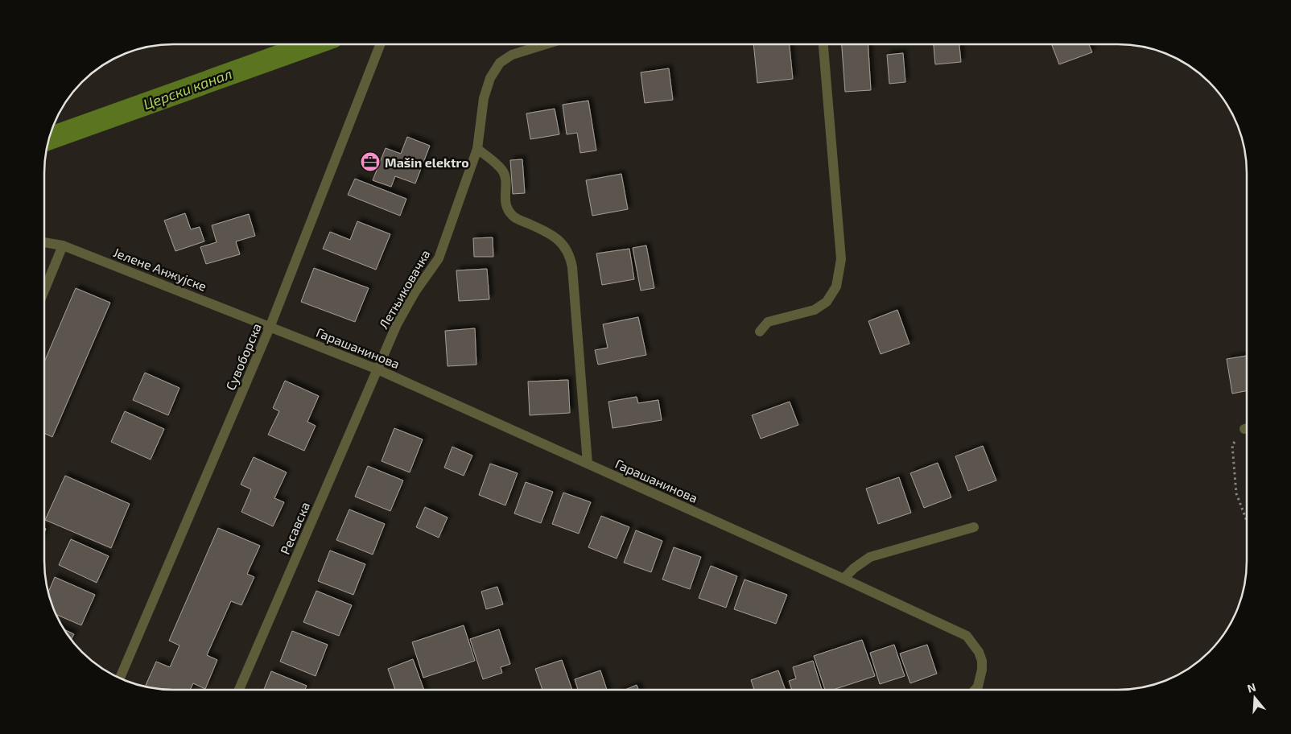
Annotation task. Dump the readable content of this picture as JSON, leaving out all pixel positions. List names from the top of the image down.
{
  "streets": {
    "street": [
      "Јелене Анжујске",
      "Летњиковачка",
      "Гарашанинова",
      "Сувоборска",
      "Ресавска"
    ]
  },
  "crossings": [
    ["Јелене Анжујске", "Гарашанинова"],
    ["Јелене Анжујске", "Сувоборска"],
    ["Летњиковачка", "Гарашанинова"],
    ["Летњиковачка", "Ресавска"],
    ["Гарашанинова", "Сувоборска"],
    ["Гарашанинова", "Ресавска"]
  ],
  "water": ["Церски канал"],
  "places": {
    "office": ["Mašin elektro"]
  },
  "north": "top"
}
